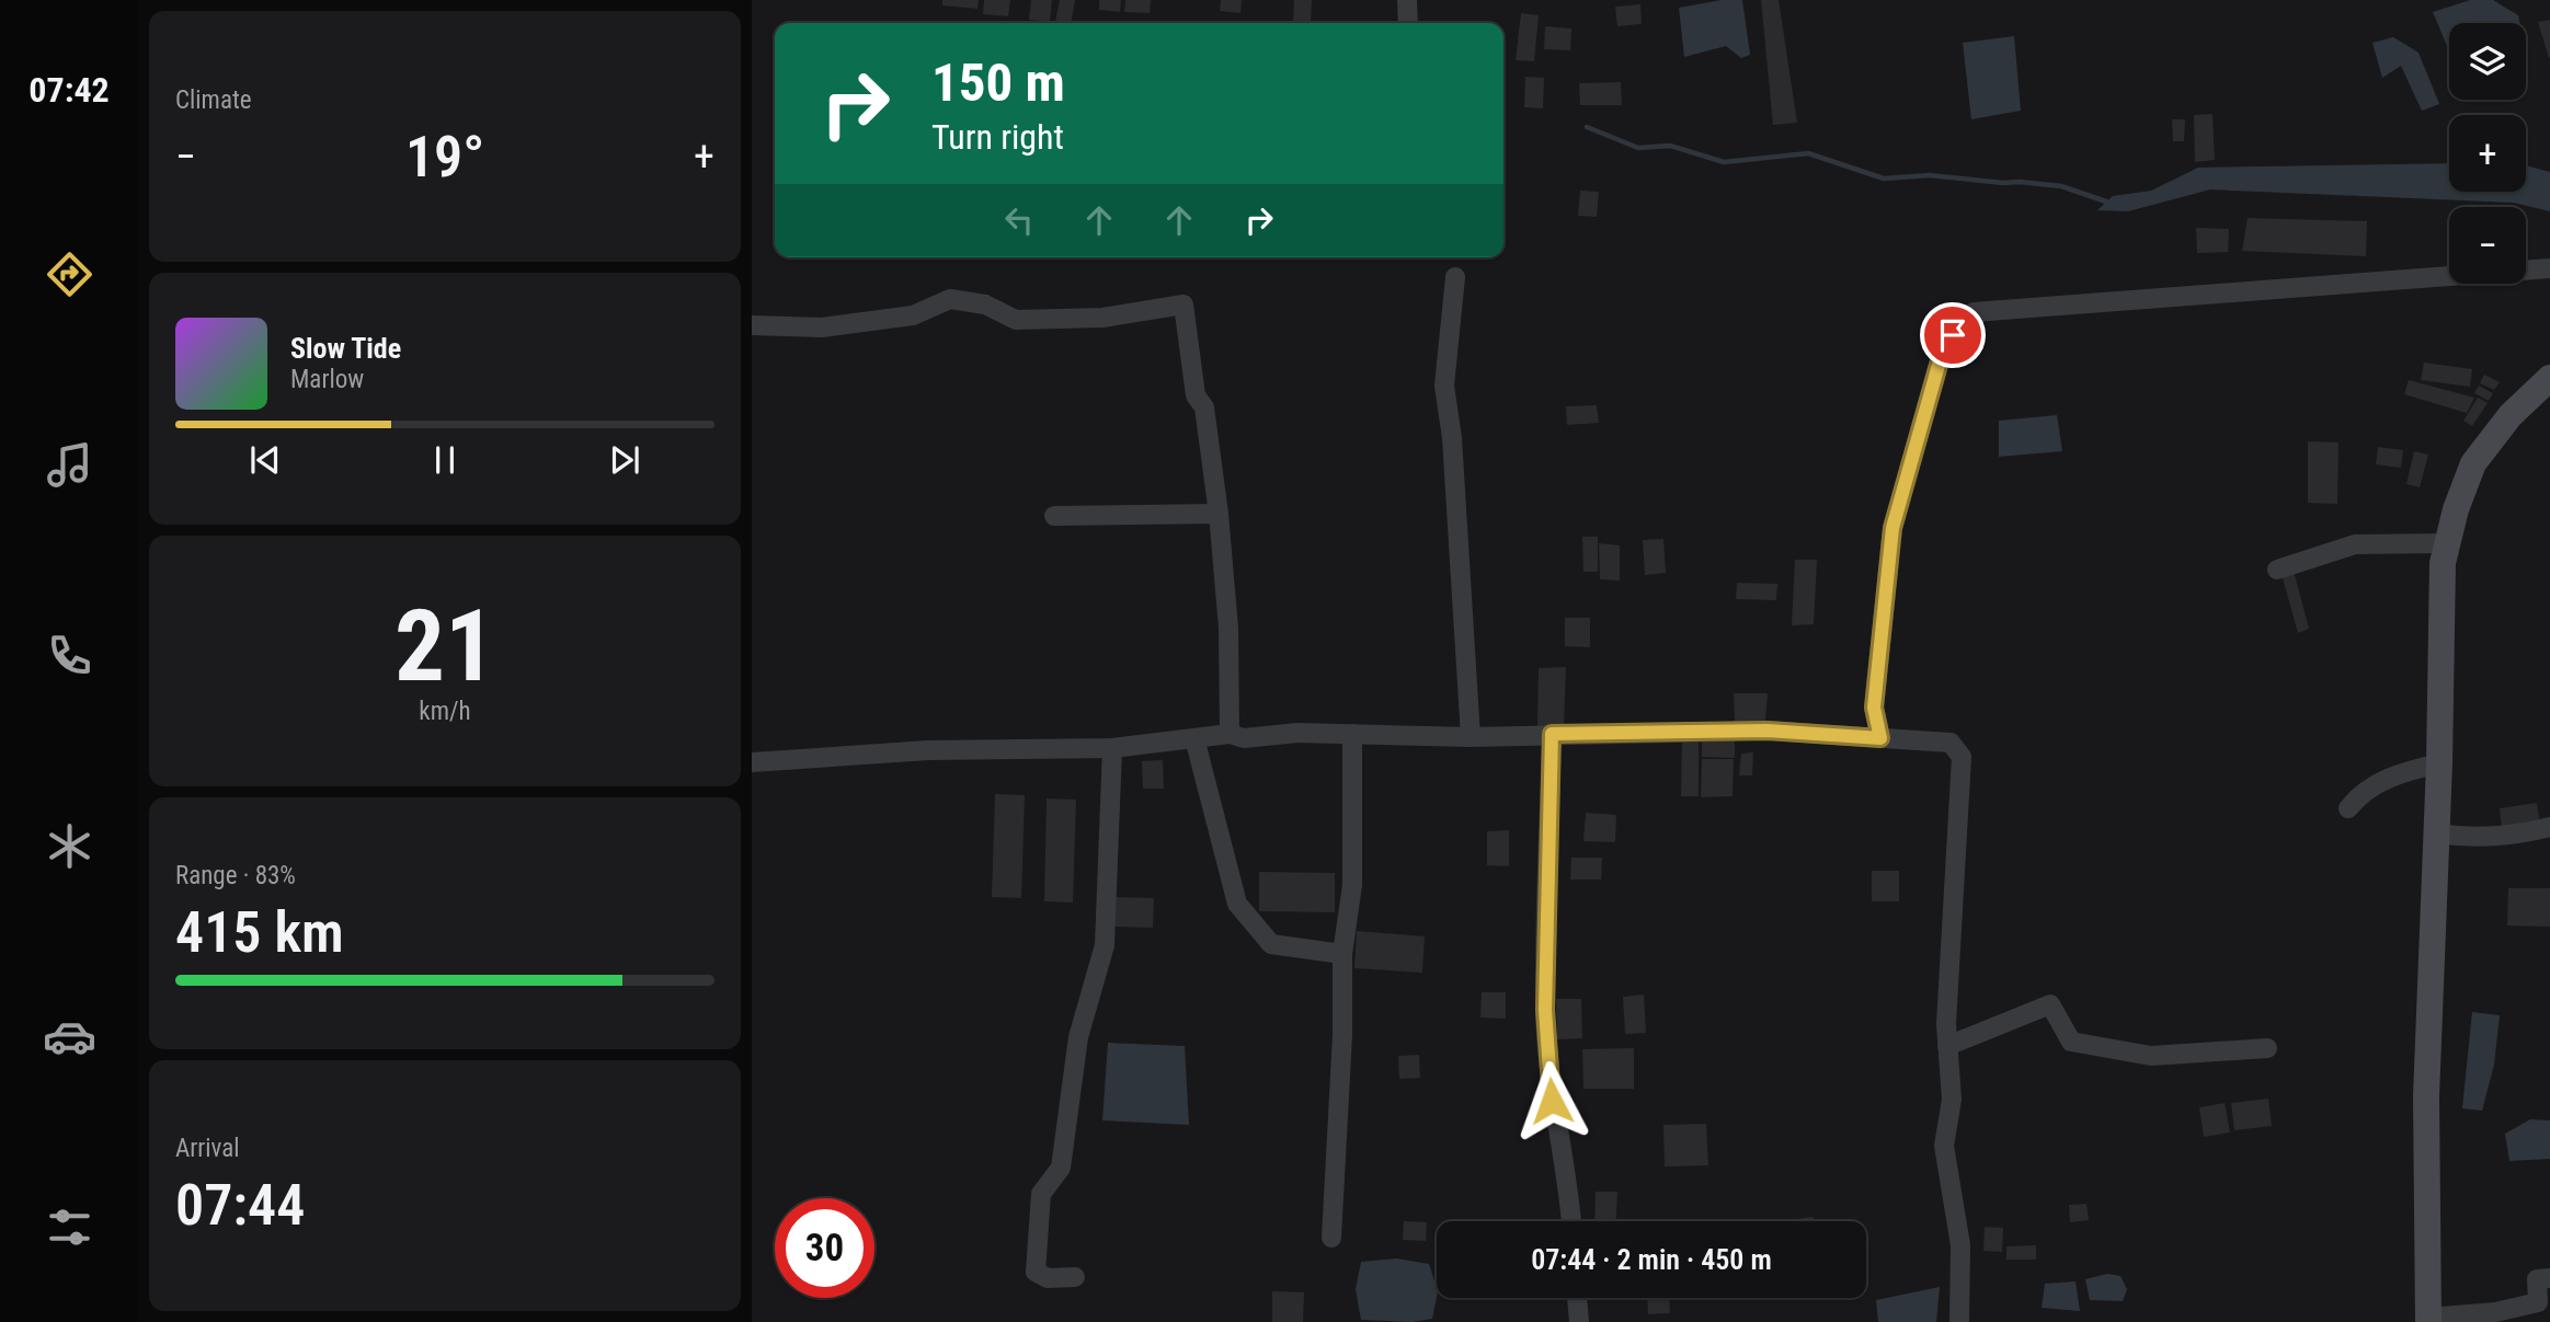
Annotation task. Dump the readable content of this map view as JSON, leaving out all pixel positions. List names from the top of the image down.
{
  "page": {
    "tabs": "07:42",
    "tile": [
      "Climate",
      ["21", "km/h"],
      ["Range · 83%", "415 km"],
      ["Arrival", "07:44"]
    ],
    "map_buttons": ["+", "−"],
    "turn": ["150 m", "Turn right"],
    "heat": ["−", "19°", "+"],
    "song": ["Slow Tide", "Marlow"],
    "limit": "30",
    "trip": "07:44 · 2 min · 450 m"
  }
}
